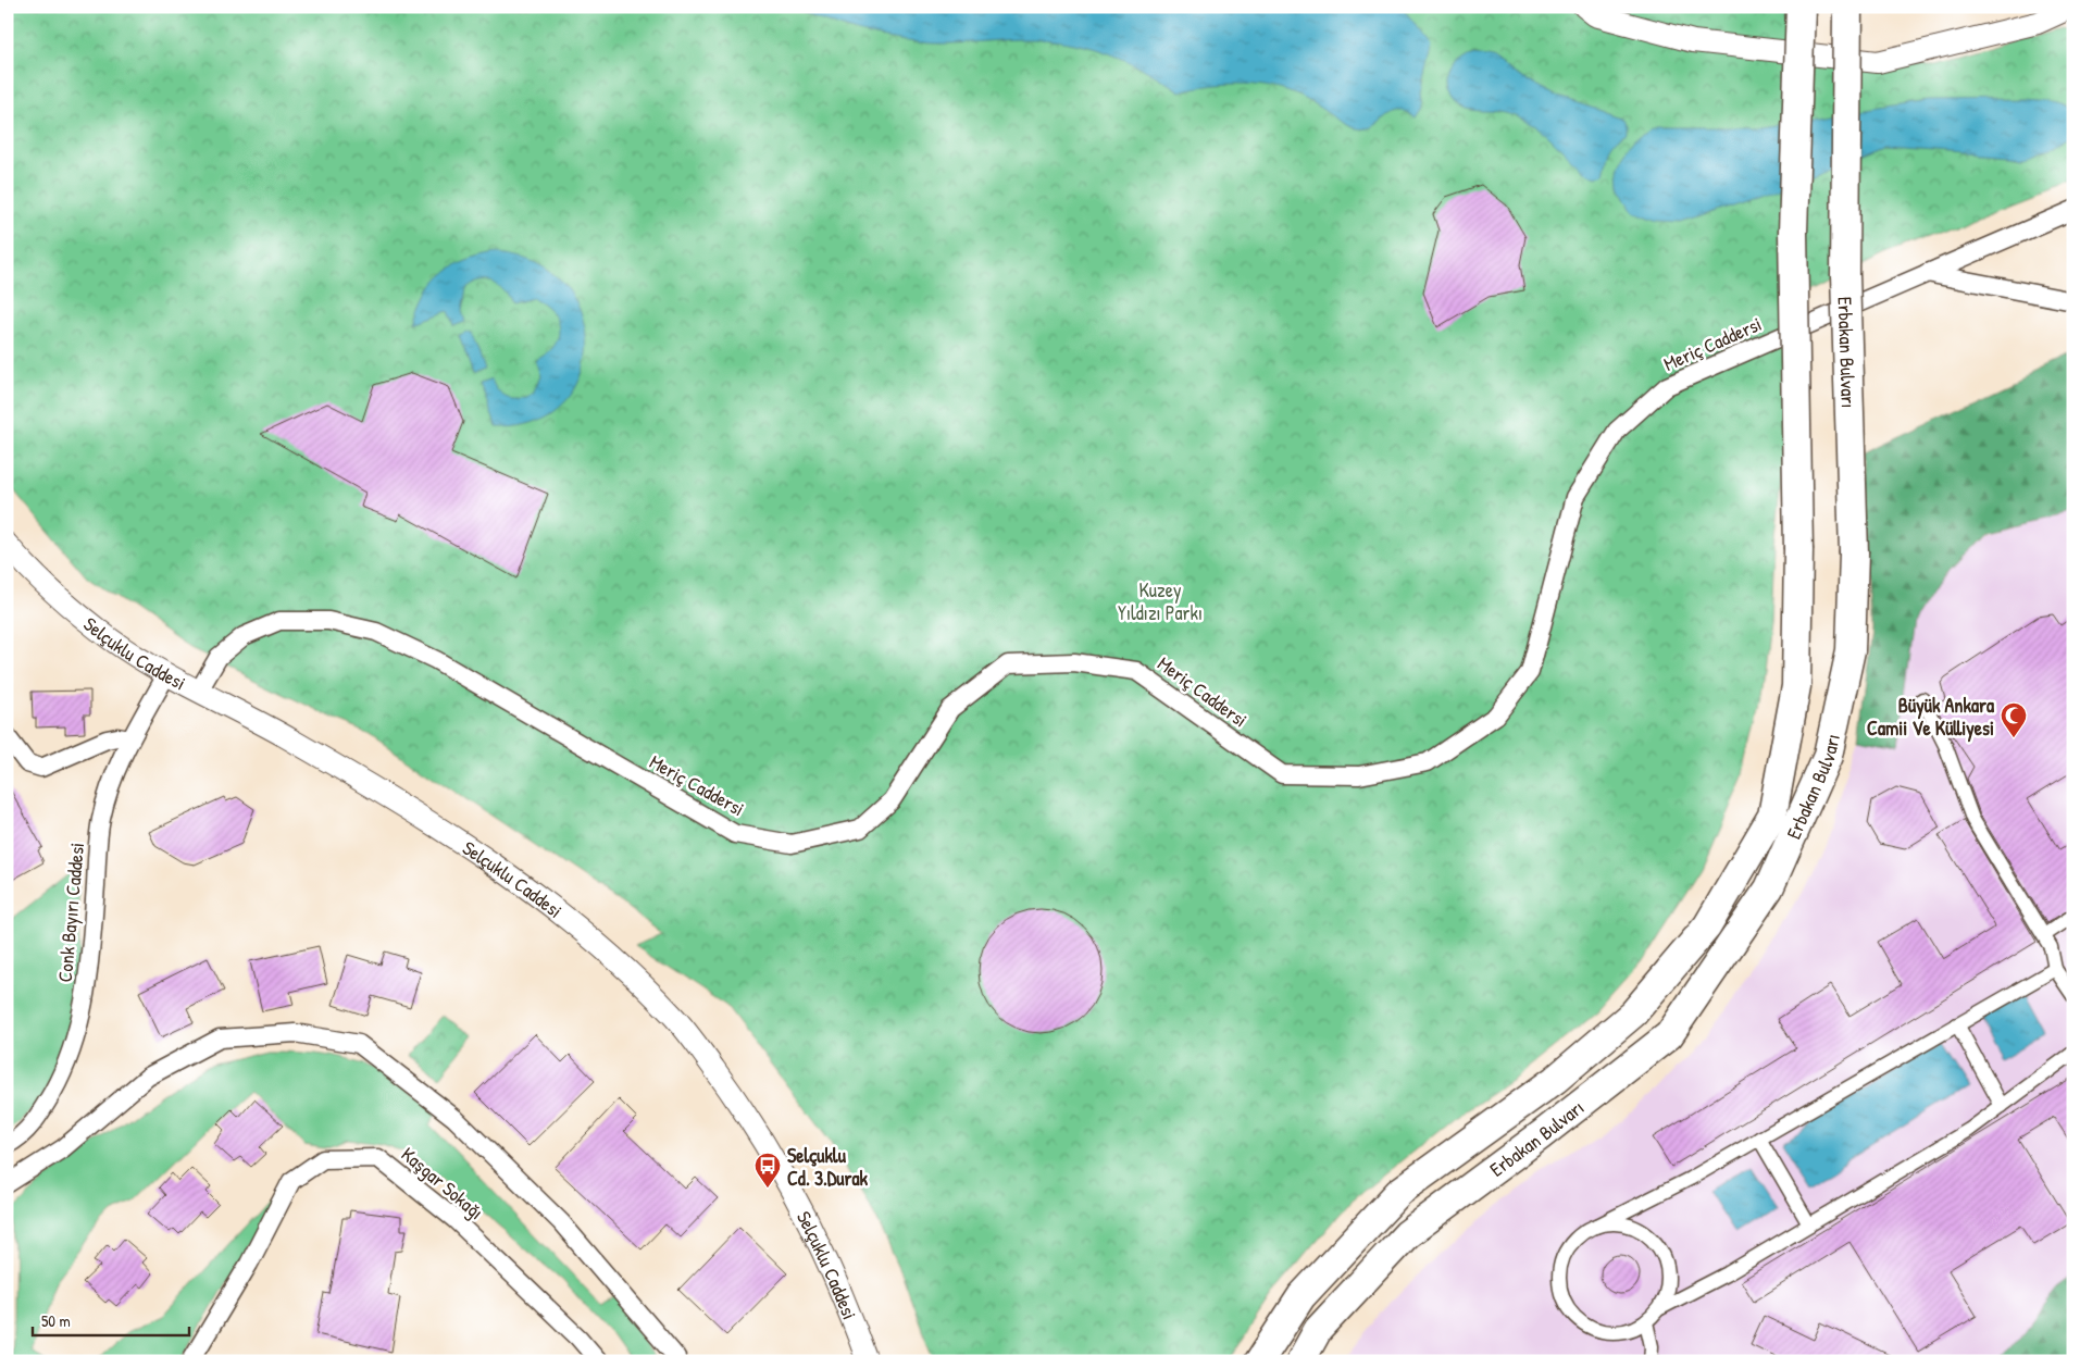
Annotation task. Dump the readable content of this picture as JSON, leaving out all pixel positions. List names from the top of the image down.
{
  "streets": {
    "highway": ["Erbakan Bulvarı"],
    "street": [
      "Meriç Caddersi",
      "Selçuklu Caddesi",
      "Conk Bayırı Caddesi",
      "Kaşgar Sokağı"
    ]
  },
  "crossings": [
    ["Meriç Caddersi", "Selçuklu Caddesi"],
    ["Selçuklu Caddesi", "Conk Bayırı Caddesi"]
  ],
  "parks": ["Kuzey Yıldızı Parkı"],
  "places": {
    "mosque": ["Büyük Ankara Camii Ve Külliyesi"],
    "bus stop": ["Selçuklu Cd. 3.Durak"]
  },
  "scale_bar": "50 m"
}
